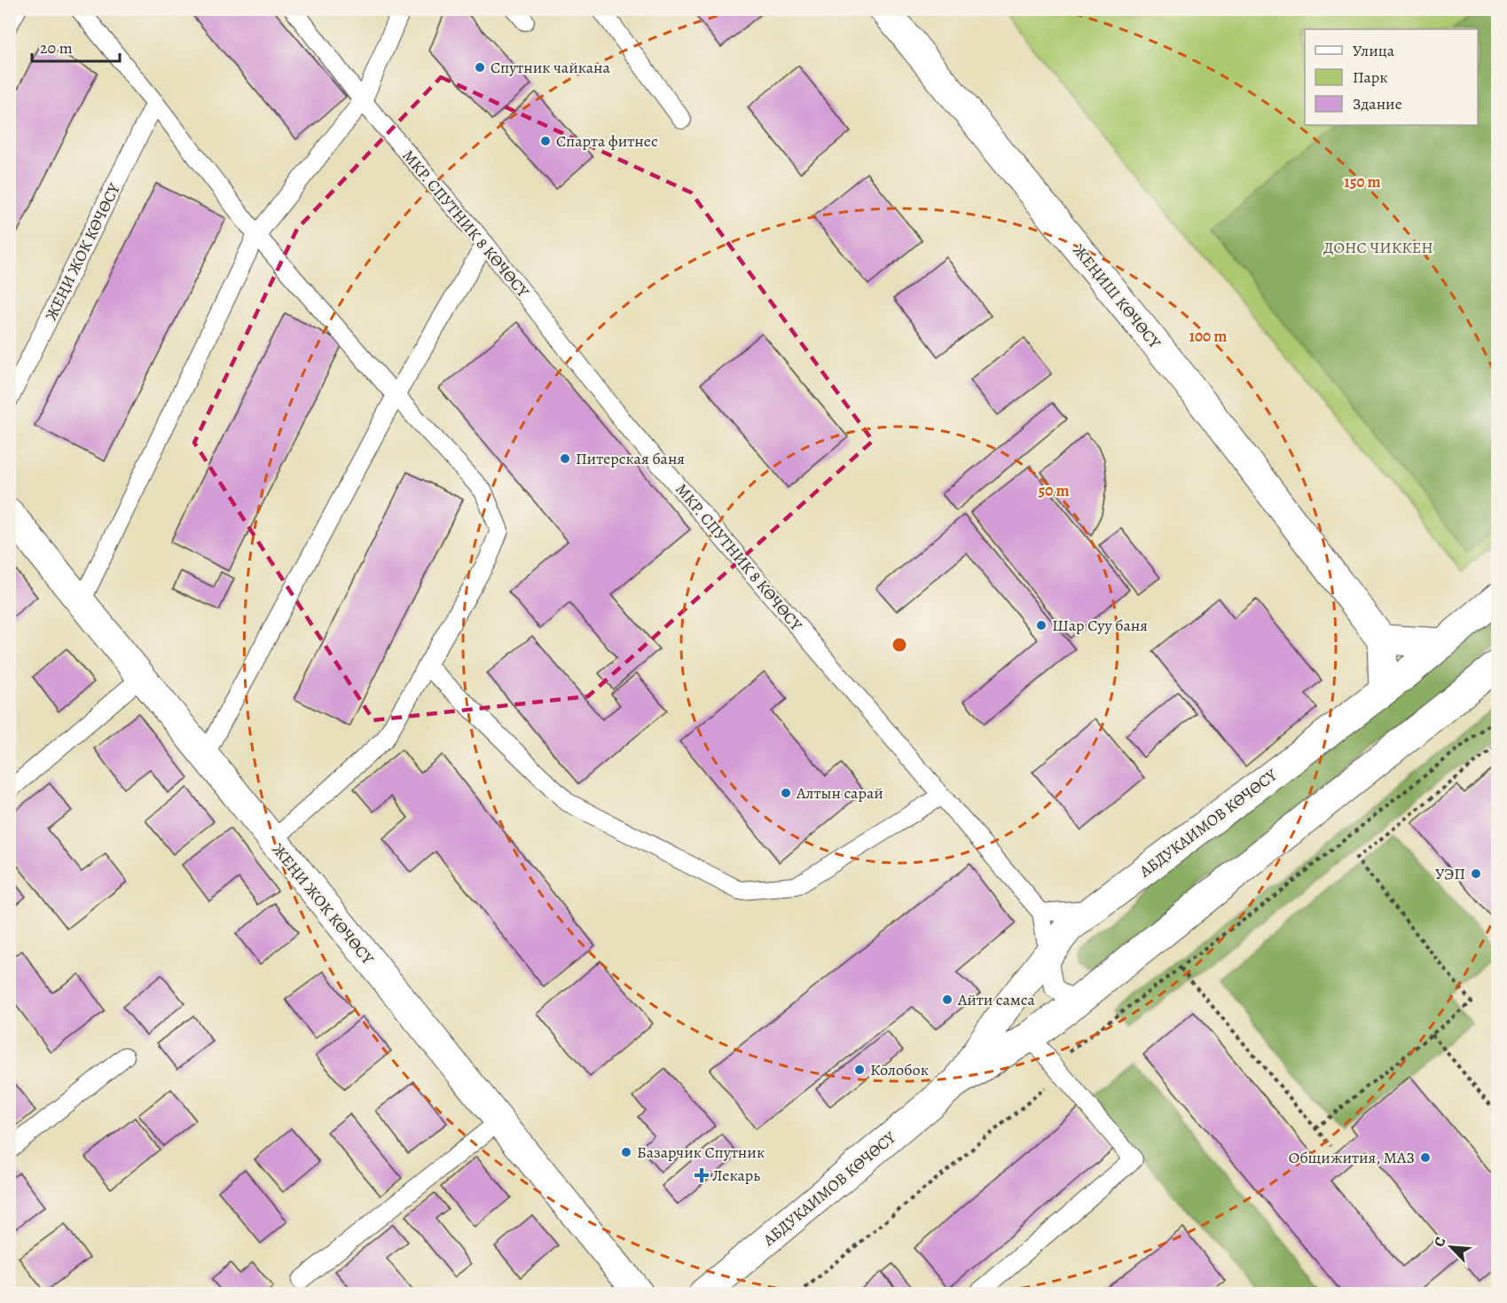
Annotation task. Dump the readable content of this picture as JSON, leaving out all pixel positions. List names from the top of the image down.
{
  "streets": {
    "main road": ["ЖЕҢИ ЖОК КӨЧӨСҮ", "ЖЕҢИШ КӨЧӨСҮ", "АБДУКАИМОВ КӨЧӨСҮ"],
    "lane": ["МКР. СПУТНИК 8 КӨЧӨСҮ"]
  },
  "parks": ["ДОНС ЧИККЕН"],
  "places": {
    "other": [
      "Спутник чайкана",
      "Спарта фитнес",
      "Питерская баня",
      "Шар Суу баня",
      "Алтын сарай",
      "УЭП",
      "Айти самса",
      "Колобок",
      "Базарчик Спутник",
      "Общижития, МАЗ"
    ],
    "health": ["Лекарь"]
  },
  "legend": ["Улица", "Парк", "Здание"],
  "scale_bar": "20 m",
  "north": "top left",
  "rings": ["150 m", "100 m", "50 m"]
}
